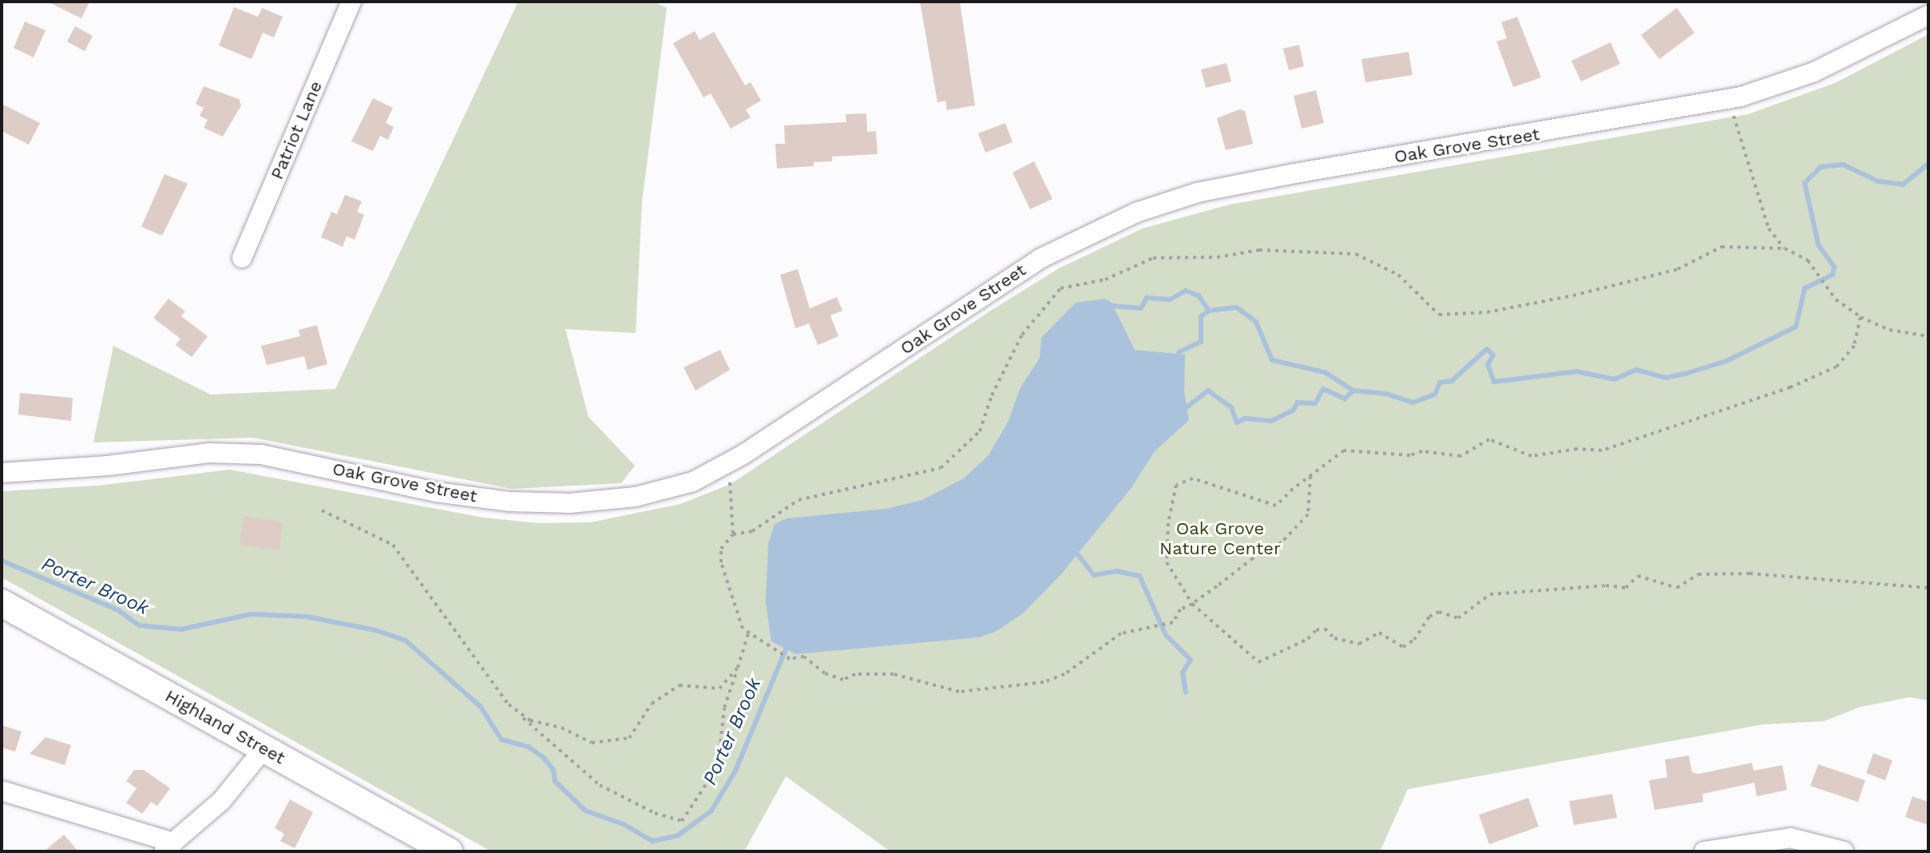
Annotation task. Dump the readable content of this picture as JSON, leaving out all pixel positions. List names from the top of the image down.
{
  "streets": {
    "main road": ["Highland Street"],
    "street": ["Patriot Lane", "Oak Grove Street"]
  },
  "water": ["Porter Brook"],
  "parks": ["Oak Grove Nature Center"]
}
